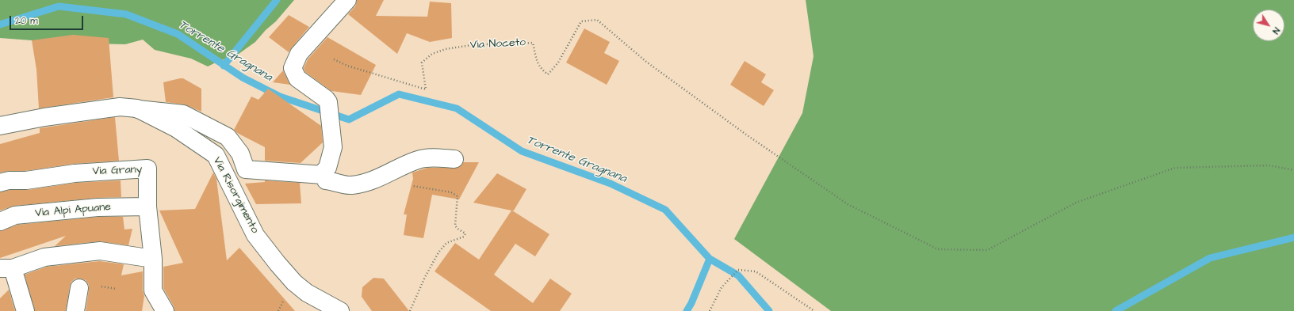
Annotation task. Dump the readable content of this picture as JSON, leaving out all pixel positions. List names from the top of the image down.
{
  "streets": {
    "street": ["Via Grany", "Via Risorgimento", "Via Alpi Apuane"],
    "path": ["Via Noceto"]
  },
  "crossings": [
    ["Via Grany", "Via Alpi Apuane"]
  ],
  "water": ["Torrente Gragnana"],
  "scale_bar": "20 m",
  "north": "bottom right"
}
